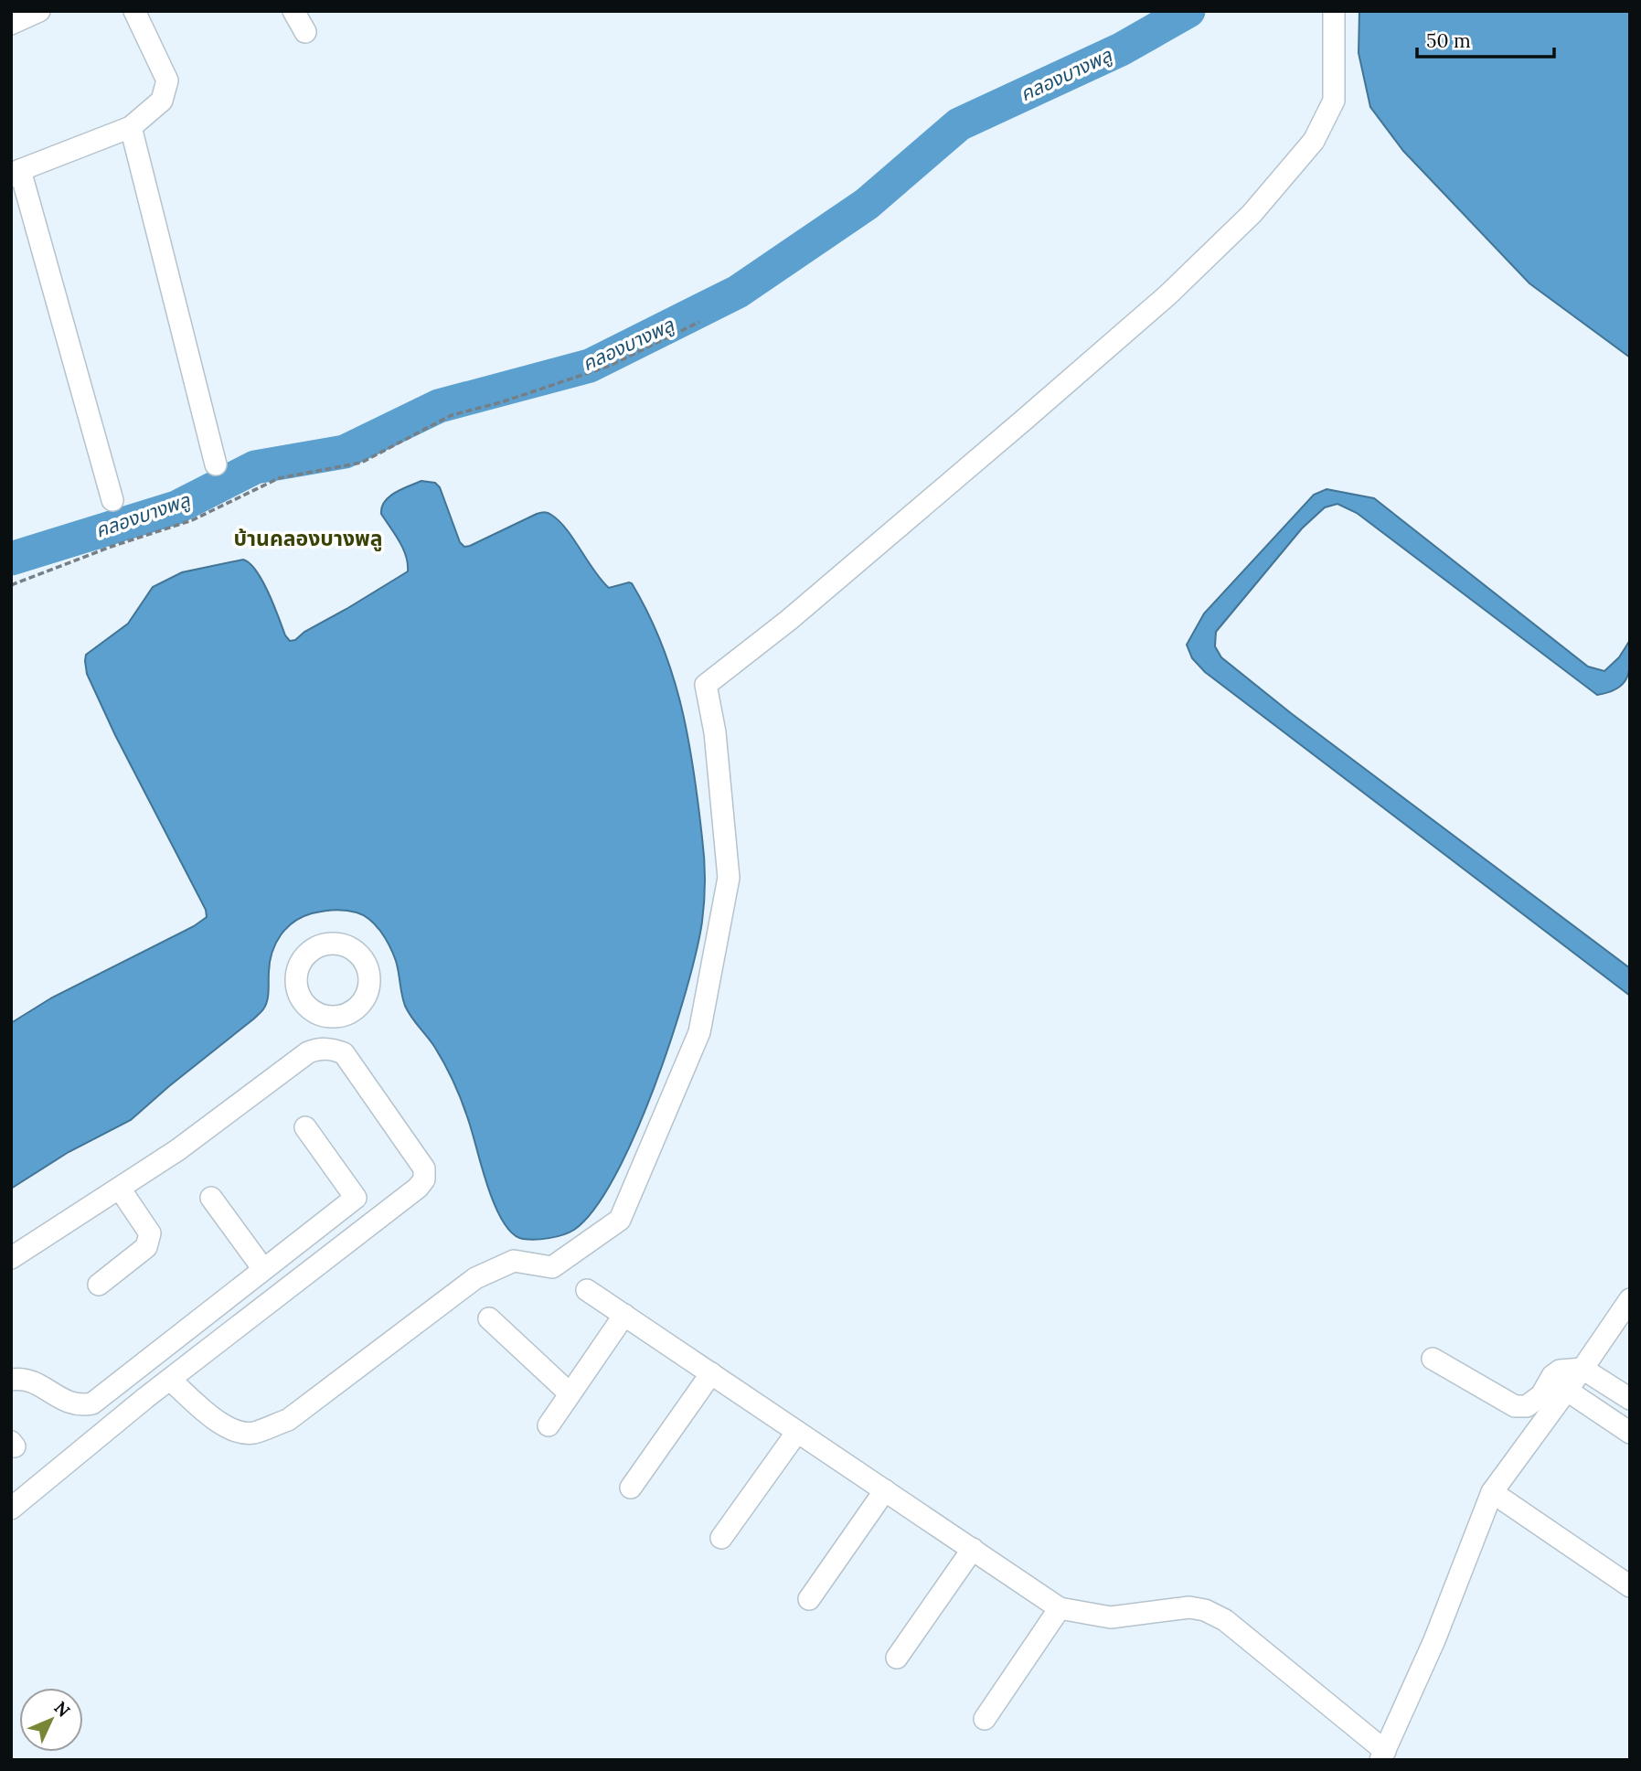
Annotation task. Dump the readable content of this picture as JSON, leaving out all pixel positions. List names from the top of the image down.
{
  "districts": ["บ้านคลองบางพลู"],
  "water": ["คลองบางพลู"],
  "scale_bar": "50 m",
  "north": "top right"
}
